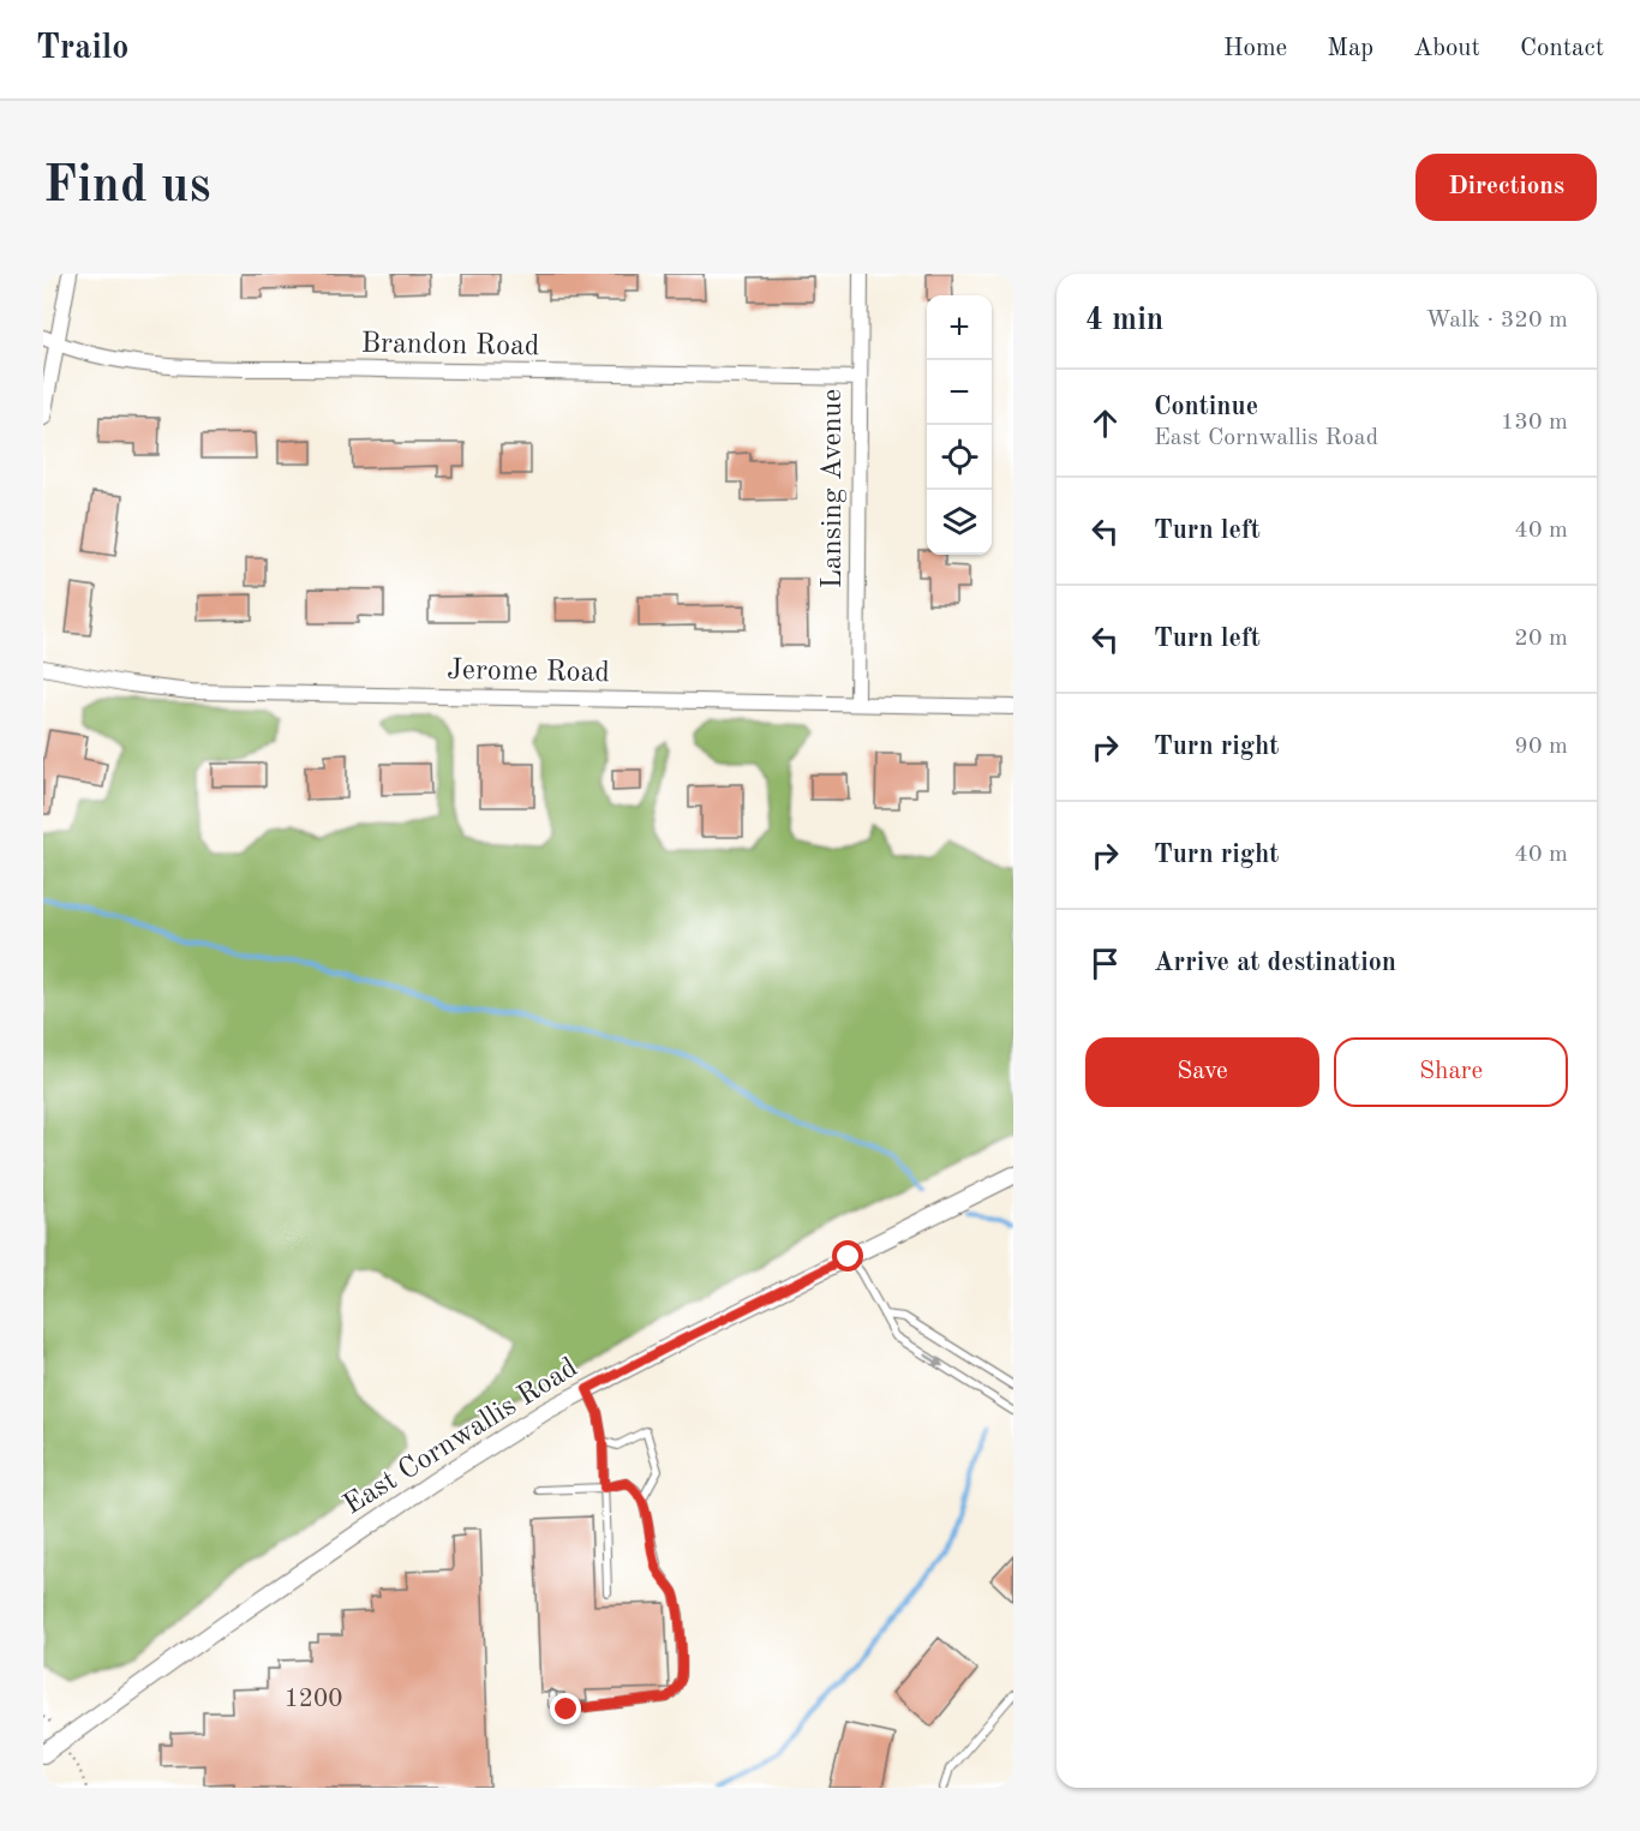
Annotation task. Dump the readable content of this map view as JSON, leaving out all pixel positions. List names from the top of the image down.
{
  "streets": {
    "street": [
      "Brandon Road",
      "Lansing Avenue",
      "Jerome Road",
      "East Cornwallis Road"
    ]
  },
  "crossings": [
    ["Brandon Road", "Lansing Avenue"],
    ["Lansing Avenue", "Jerome Road"]
  ],
  "house_numbers": ["1200"],
  "page": {
    "header": "Trailo",
    "nav": [
      "Home",
      "Map",
      "About",
      "Contact"
    ],
    "buttons": [
      "Directions",
      ["Save", "Share"]
    ],
    "title": "Find us",
    "heading": ["4 min", "Walk · 320 m"],
    "map_buttons": ["+", "−"],
    "list": [
      ["Continue", "East Cornwallis Road", "130 m"],
      ["Turn left", "40 m"],
      ["Turn left", "20 m"],
      ["Turn right", "90 m"],
      ["Turn right", "40 m"],
      "Arrive at destination"
    ]
  }
}
